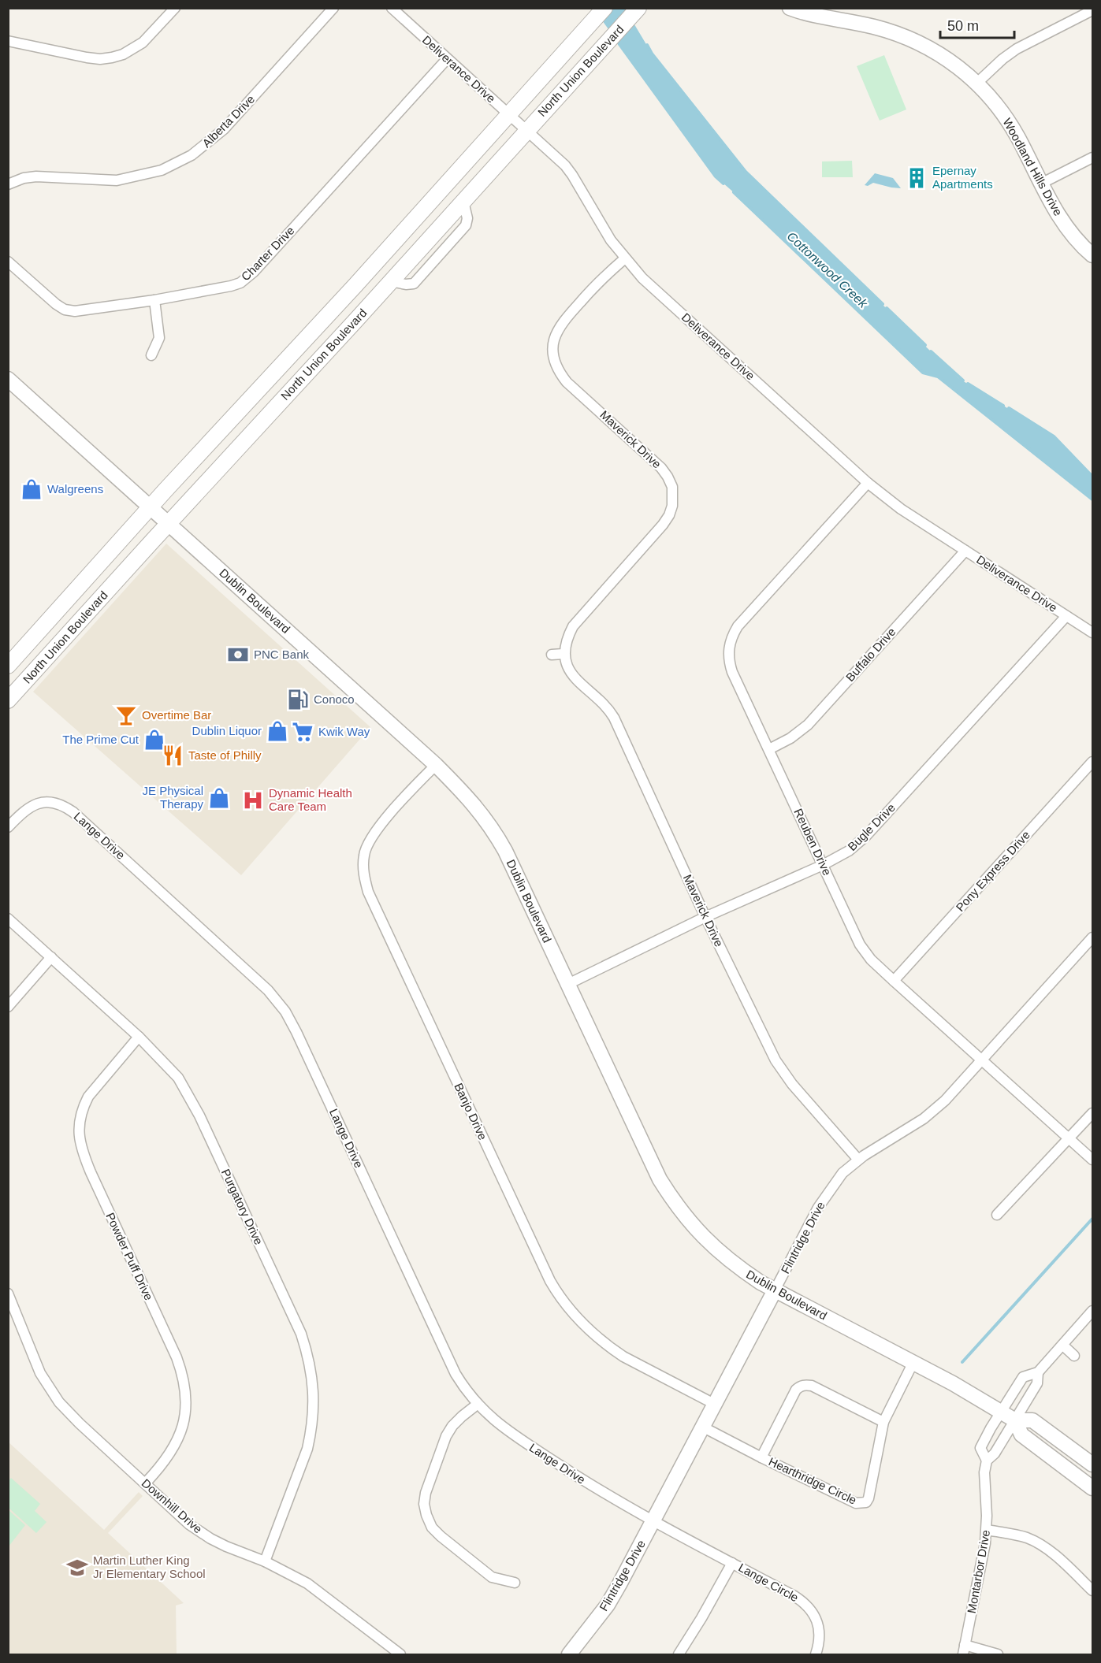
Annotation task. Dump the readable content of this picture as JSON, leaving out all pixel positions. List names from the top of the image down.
{
  "streets": {
    "main road": [
      "North Union Boulevard",
      "Woodland Hills Drive",
      "Dublin Boulevard",
      "Flintridge Drive"
    ],
    "street": [
      "Deliverance Drive",
      "Alberta Drive",
      "Charter Drive",
      "Maverick Drive",
      "Buffalo Drive",
      "Bugle Drive",
      "Lange Drive",
      "Reuben Drive",
      "Pony Express Drive",
      "Banjo Drive",
      "Purgatory Drive",
      "Powder Puff Drive",
      "Hearthridge Circle",
      "Downhill Drive",
      "Montarbor Drive",
      "Lange Circle"
    ]
  },
  "crossings": [
    ["Deliverance Drive", "North Union Boulevard"],
    ["Deliverance Drive", "Charter Drive"],
    ["Deliverance Drive", "Maverick Drive"],
    ["Deliverance Drive", "Buffalo Drive"],
    ["Deliverance Drive", "Bugle Drive"],
    ["Deliverance Drive", "Reuben Drive"],
    ["North Union Boulevard", "Dublin Boulevard"],
    ["Maverick Drive", "Bugle Drive"],
    ["Maverick Drive", "Flintridge Drive"],
    ["Dublin Boulevard", "Bugle Drive"],
    ["Dublin Boulevard", "Banjo Drive"],
    ["Dublin Boulevard", "Flintridge Drive"],
    ["Dublin Boulevard", "Hearthridge Circle"],
    ["Dublin Boulevard", "Montarbor Drive"],
    ["Buffalo Drive", "Reuben Drive"],
    ["Bugle Drive", "Reuben Drive"],
    ["Lange Drive", "Flintridge Drive"],
    ["Lange Drive", "Lange Circle"],
    ["Reuben Drive", "Pony Express Drive"],
    ["Reuben Drive", "Flintridge Drive"],
    ["Banjo Drive", "Flintridge Drive"],
    ["Purgatory Drive", "Powder Puff Drive"],
    ["Purgatory Drive", "Downhill Drive"],
    ["Flintridge Drive", "Hearthridge Circle"],
    ["Flintridge Drive", "Lange Circle"],
    ["Powder Puff Drive", "Downhill Drive"]
  ],
  "water": ["Cottonwood Creek"],
  "places": {
    "building": ["Epernay Apartments"],
    "shop": [
      "Walgreens",
      "Dublin Liquor",
      "The Prime Cut",
      "JE Physical Therapy"
    ],
    "bank": ["PNC Bank"],
    "fuel station": ["Conoco"],
    "bar": ["Overtime Bar"],
    "supermarket": ["Kwik Way"],
    "restaurant": ["Taste of Philly"],
    "hospital": ["Dynamic Health Care Team"],
    "school or university": ["Martin Luther King Jr Elementary School"]
  },
  "scale_bar": "50 m"
}
